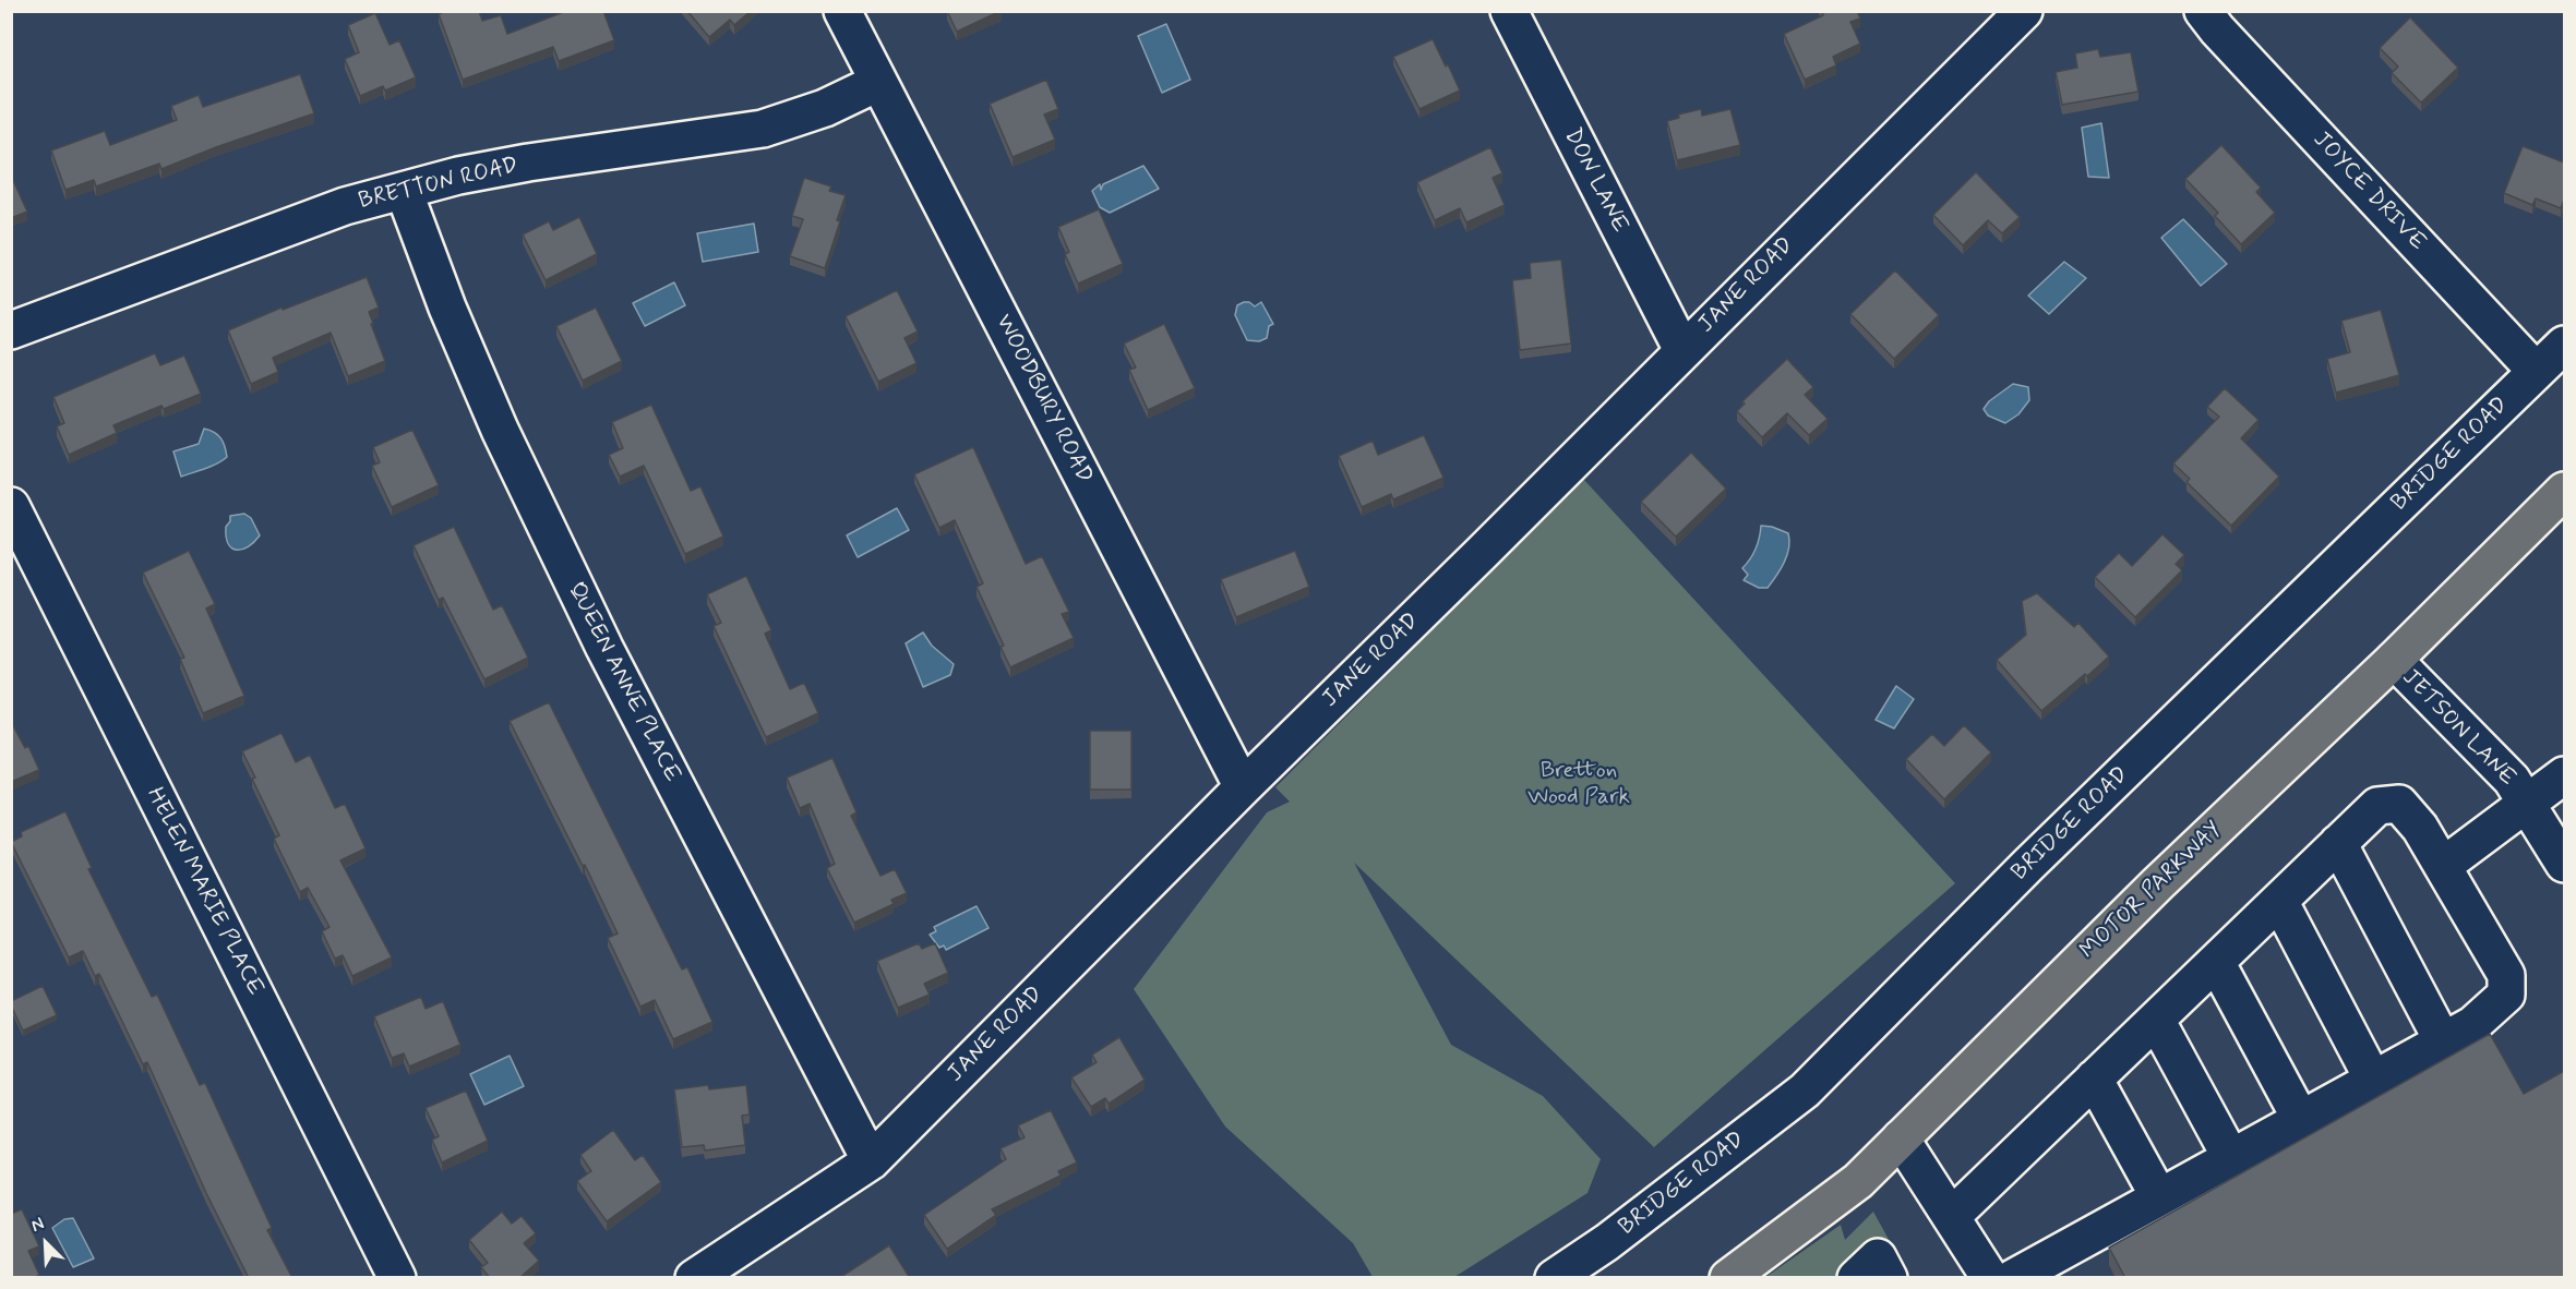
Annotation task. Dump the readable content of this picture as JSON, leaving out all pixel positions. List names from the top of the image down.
{
  "streets": {
    "main road": ["MOTOR PARKWAY"],
    "street": [
      "DON LANE",
      "BRETTON ROAD",
      "JOYCE DRIVE",
      "JANE ROAD",
      "WOODBURY ROAD",
      "BRIDGE ROAD",
      "QUEEN ANNE PLACE",
      "JETSON LANE",
      "HELEN MARIE PLACE"
    ]
  },
  "crossings": [
    ["DON LANE", "JANE ROAD"],
    ["BRETTON ROAD", "WOODBURY ROAD"],
    ["BRETTON ROAD", "QUEEN ANNE PLACE"],
    ["JOYCE DRIVE", "BRIDGE ROAD"],
    ["JANE ROAD", "WOODBURY ROAD"],
    ["JANE ROAD", "QUEEN ANNE PLACE"],
    ["JETSON LANE", "MOTOR PARKWAY"]
  ],
  "parks": ["Bretton Wood Park"],
  "north": "top left"
}
